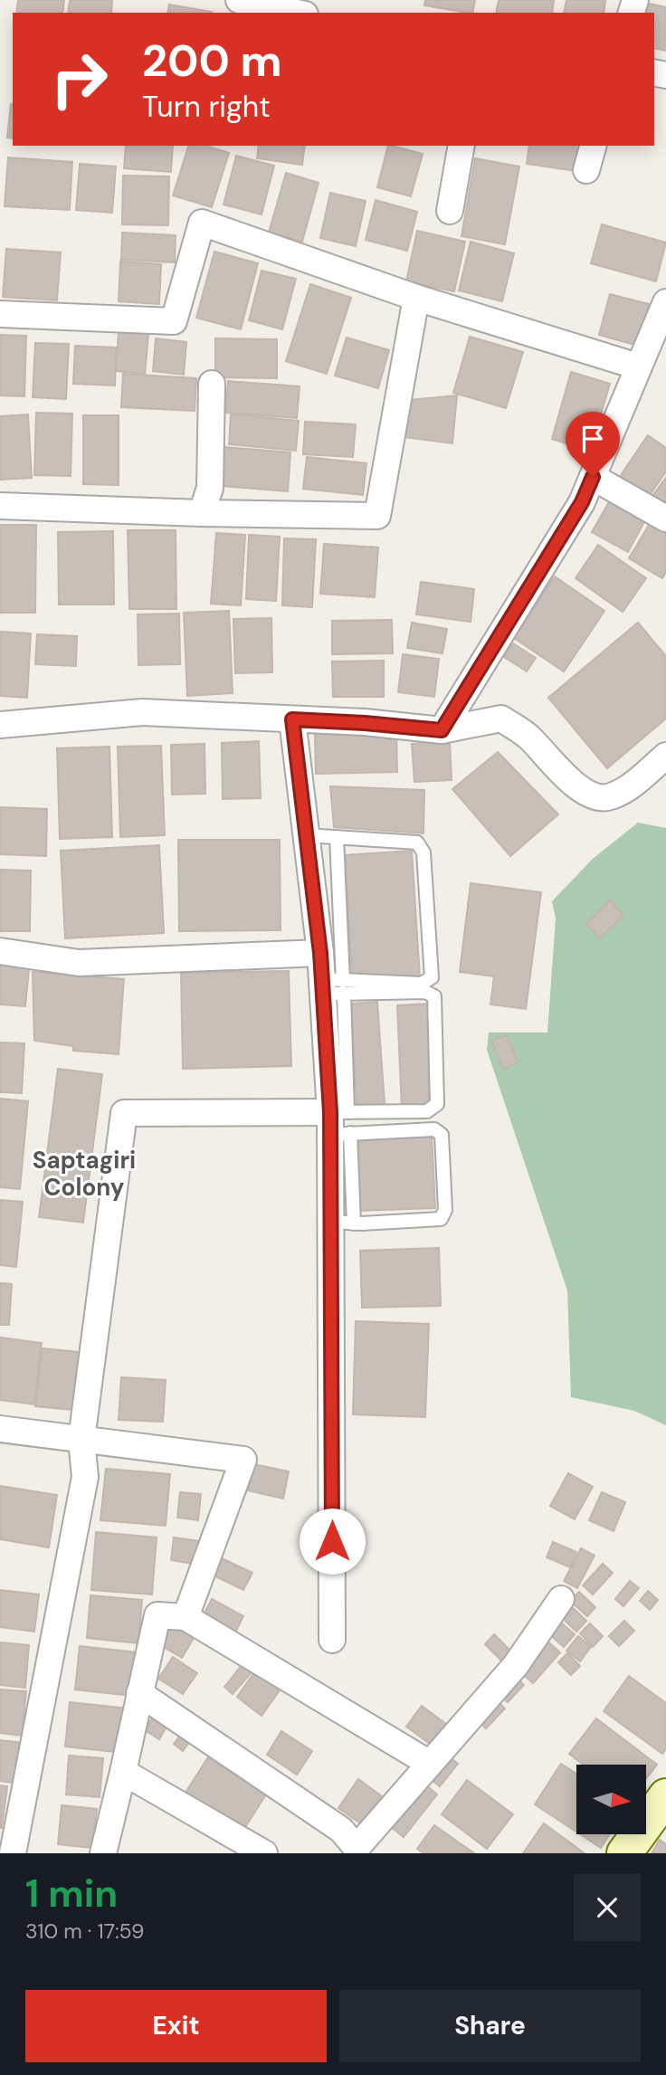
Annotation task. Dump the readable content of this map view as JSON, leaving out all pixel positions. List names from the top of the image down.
{
  "districts": ["Saptagiri Colony"],
  "north": "right",
  "page": {
    "turn": ["200 m", "Turn right"],
    "heading": ["1 min", "310 m · 17:59"],
    "buttons": ["Exit", "Share"]
  }
}
